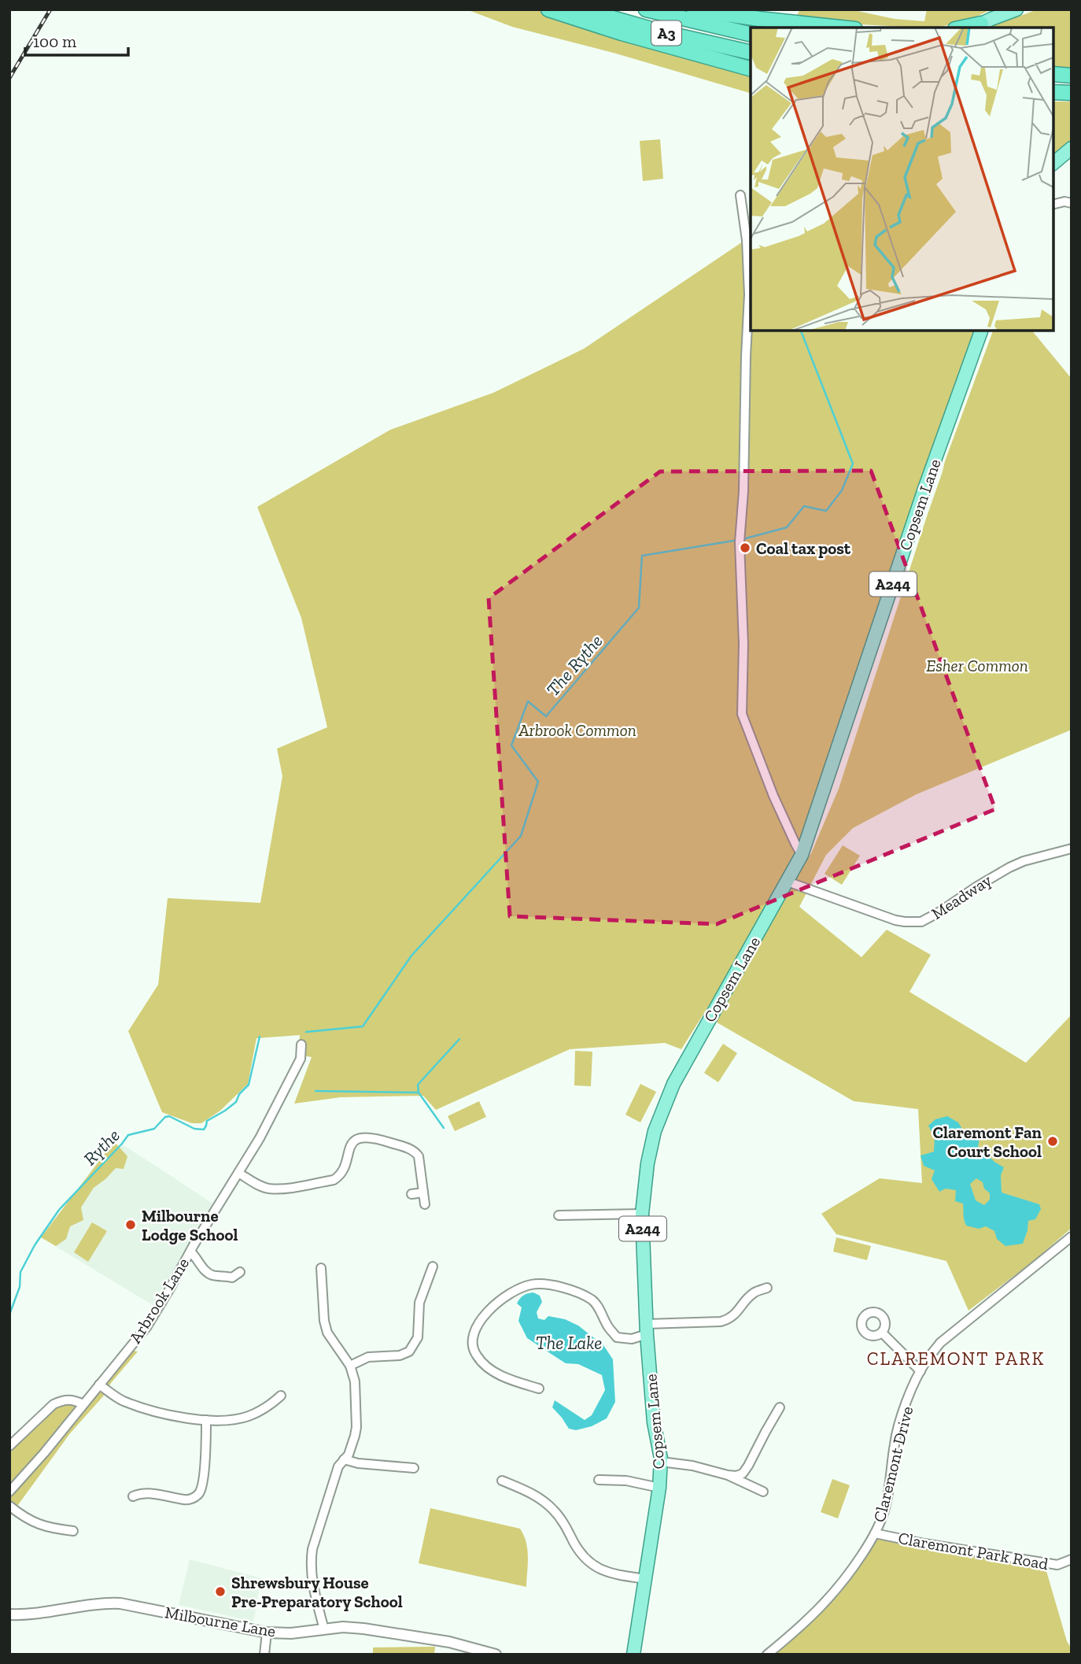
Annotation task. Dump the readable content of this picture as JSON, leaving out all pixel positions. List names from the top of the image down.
{
  "streets": {
    "highway": ["A3"],
    "main road": ["Copsem Lane", "A244"],
    "street": [
      "Meadway",
      "Arbrook Lane",
      "Claremont Drive",
      "Claremont Park Road",
      "Milbourne Lane"
    ]
  },
  "crossings": [
    ["Copsem Lane", "Meadway"],
    ["Claremont Drive", "Claremont Park Road"]
  ],
  "districts": ["CLAREMONT PARK"],
  "water": ["The Rythe", "Rythe", "The Lake"],
  "parks": ["Esher Common", "Arbrook Common"],
  "places": [
    "Coal tax post",
    "Claremont Fan Court School",
    "Milbourne Lodge School",
    "Shrewsbury House Pre-Preparatory School"
  ],
  "scale_bar": "100 m"
}
